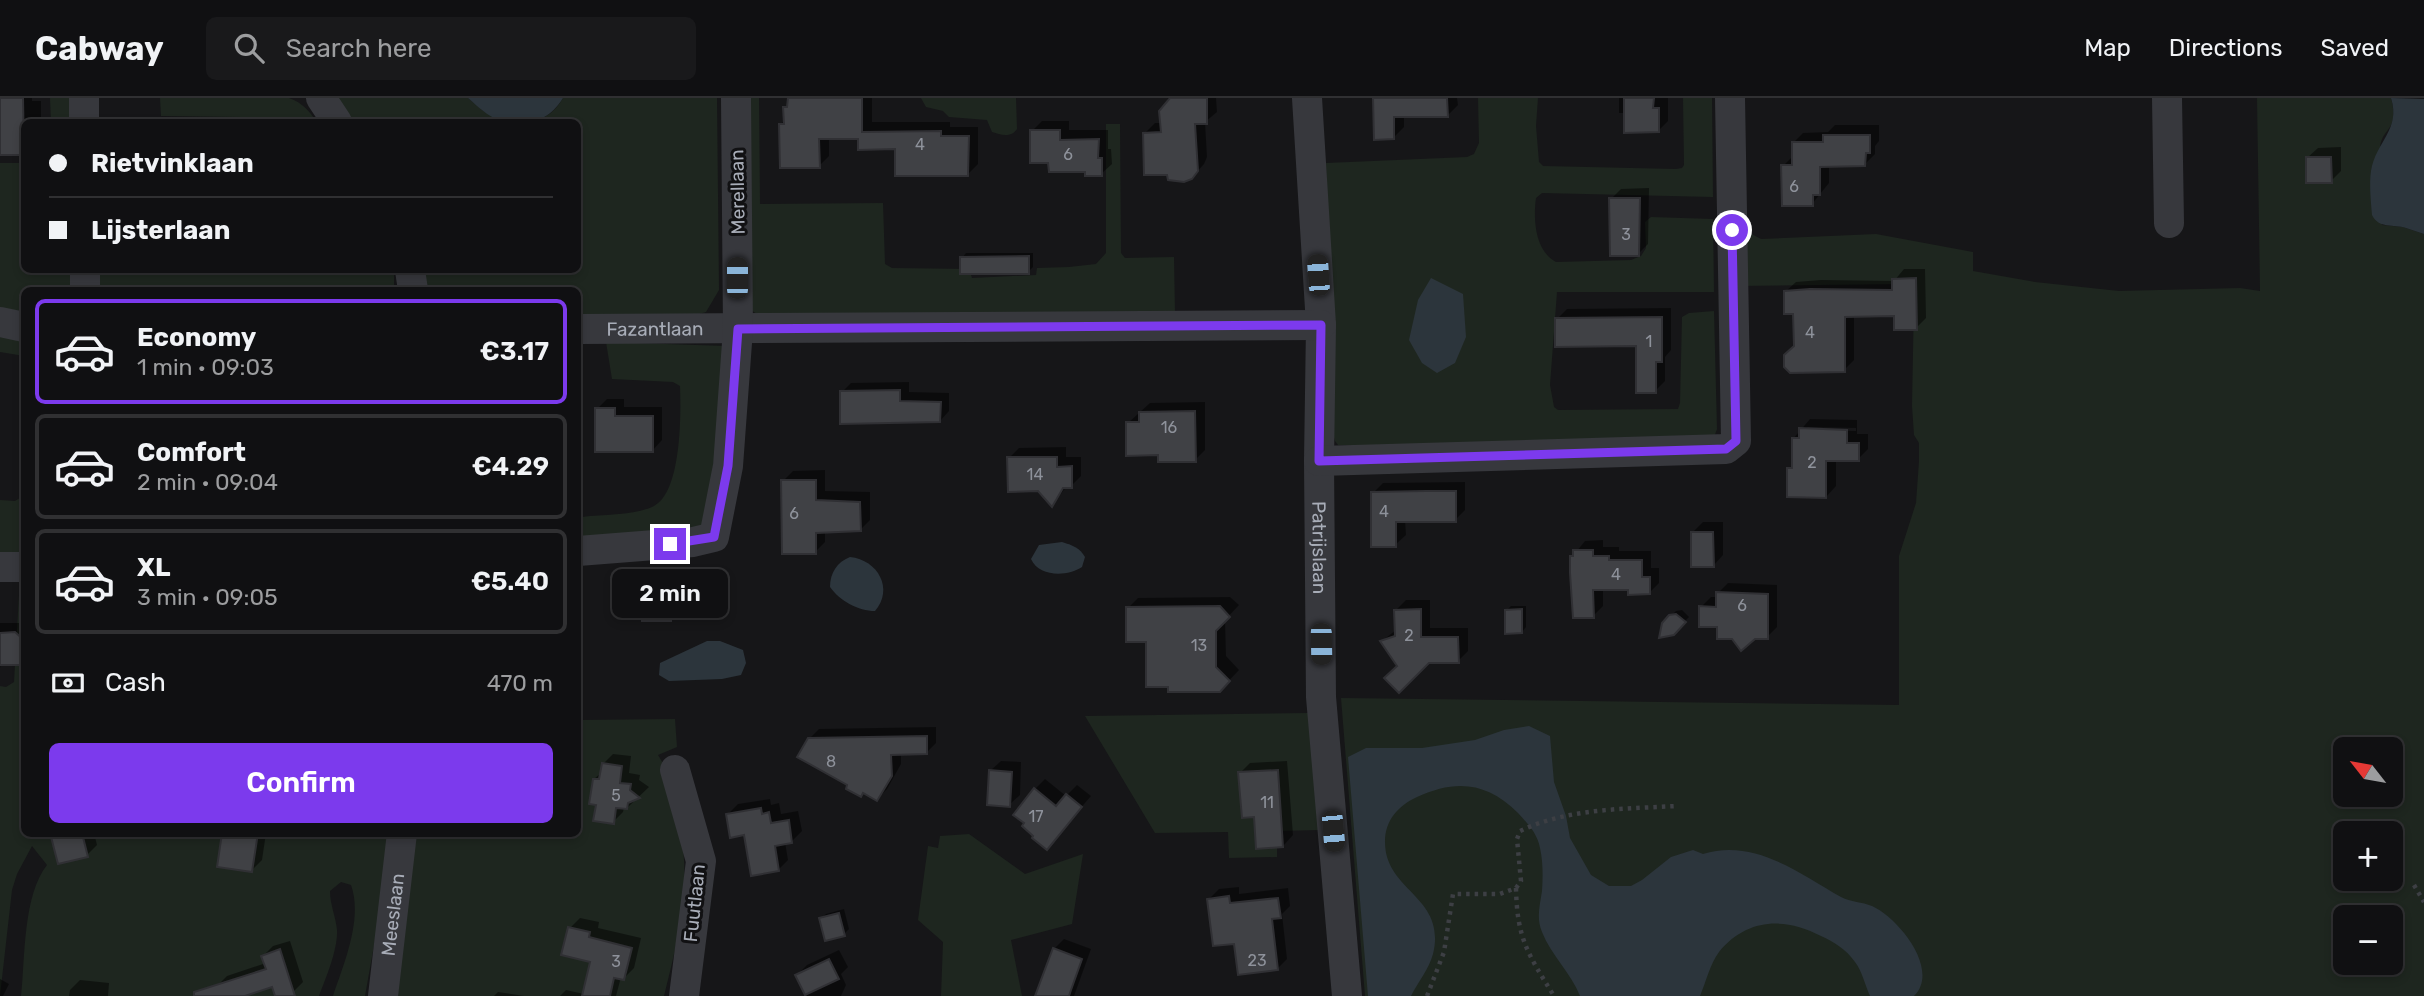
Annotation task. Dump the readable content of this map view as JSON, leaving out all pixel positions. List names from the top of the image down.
{
  "streets": {
    "street": [
      "Merellaan",
      "Fazantlaan",
      "Patrijslaan",
      "Fuutlaan",
      "Meeslaan"
    ]
  },
  "crossings": [
    ["Merellaan", "Fazantlaan"],
    ["Fazantlaan", "Patrijslaan"]
  ],
  "house_numbers": [
    "4",
    "6",
    "6",
    "3",
    "4",
    "1",
    "16",
    "2",
    "14",
    "4",
    "6",
    "4",
    "6",
    "2",
    "13",
    "8",
    "5",
    "11",
    "17",
    "23",
    "3"
  ],
  "north": "top left",
  "page": {
    "header": "Cabway",
    "search": "Search here",
    "nav": ["Map", "Directions", "Saved"],
    "banner": ["Rietvinklaan", "Lijsterlaan"],
    "list": [
      {
        "name": "Economy",
        "note": "1 min · 09:03",
        "value": "€3.17"
      },
      {
        "name": "Comfort",
        "note": "2 min · 09:04",
        "value": "€4.29"
      },
      {
        "name": "XL",
        "note": "3 min · 09:05",
        "value": "€5.40"
      }
    ],
    "bubble": "2 min",
    "pay": ["Cash", "470 m"],
    "buttons": "Confirm",
    "map_buttons": ["+", "−"]
  }
}
